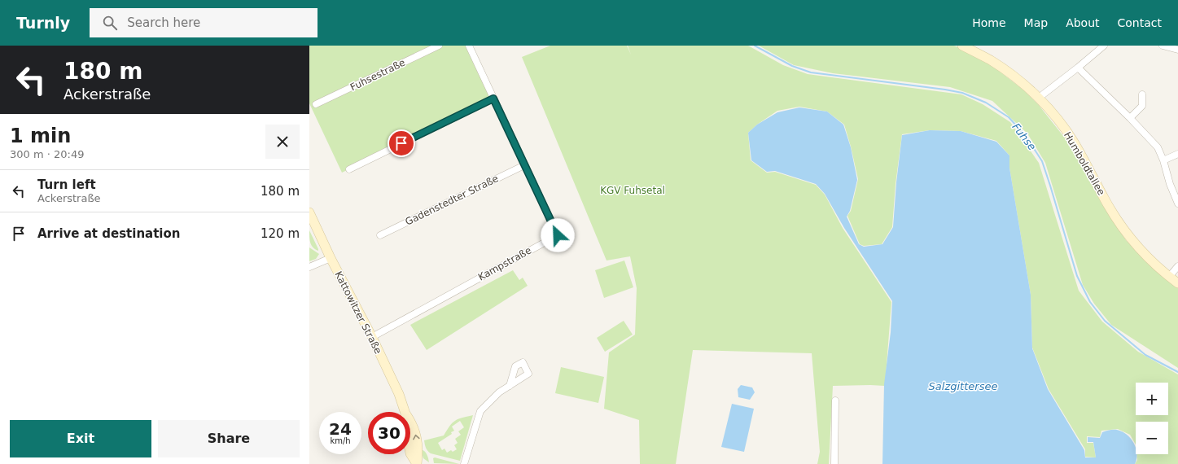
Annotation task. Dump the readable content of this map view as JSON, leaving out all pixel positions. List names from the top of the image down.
{
  "streets": {
    "street": [
      "Fuhsestraße",
      "Humboldtallee",
      "Gadenstedter Straße",
      "Kampstraße",
      "Kattowitzer Straße"
    ]
  },
  "crossings": [
    ["Gadenstedter Straße", "Kampstraße"],
    ["Kampstraße", "Kattowitzer Straße"]
  ],
  "water": ["Fuhse", "Salzgittersee"],
  "parks": ["KGV Fuhsetal"],
  "page": {
    "header": "Turnly",
    "search": "Search here",
    "nav": [
      "Home",
      "Map",
      "About",
      "Contact"
    ],
    "turn": ["180 m", "Ackerstraße"],
    "heading": ["1 min", "300 m · 20:49"],
    "list": [
      {
        "name": "Turn left",
        "note": "Ackerstraße",
        "value": "180 m"
      },
      {
        "name": "Arrive at destination",
        "value": "120 m"
      }
    ],
    "map_buttons": ["+", "−"],
    "speed": "24 km/h",
    "limit": "30",
    "buttons": ["Exit", "Share"]
  }
}
